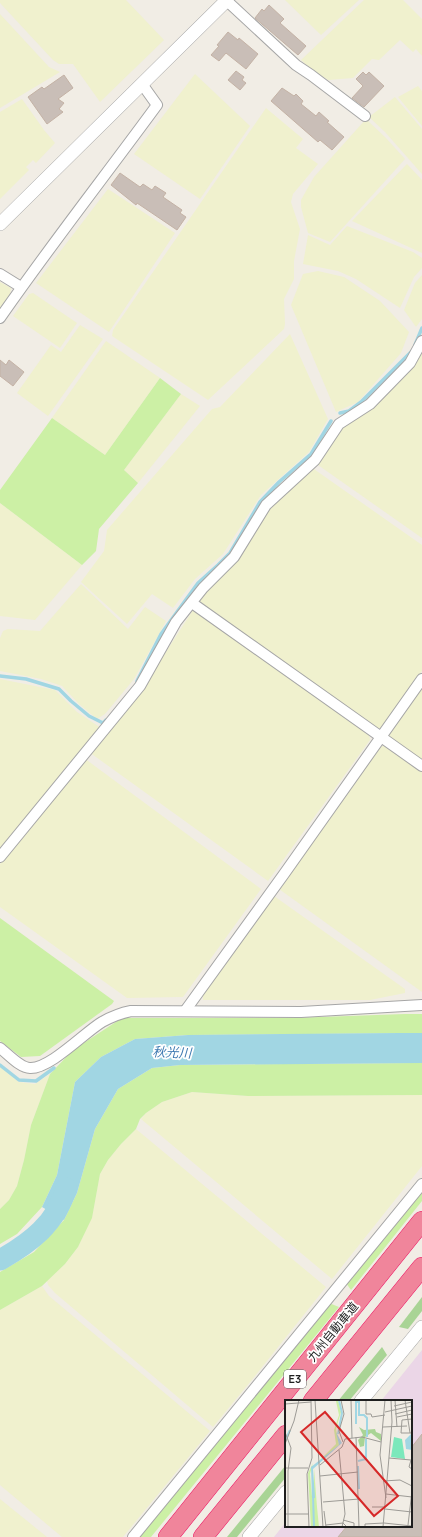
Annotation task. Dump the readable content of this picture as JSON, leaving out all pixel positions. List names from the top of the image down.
{
  "streets": {
    "highway": ["九州自動車道", "E3"]
  },
  "water": ["秋光川"]
}
